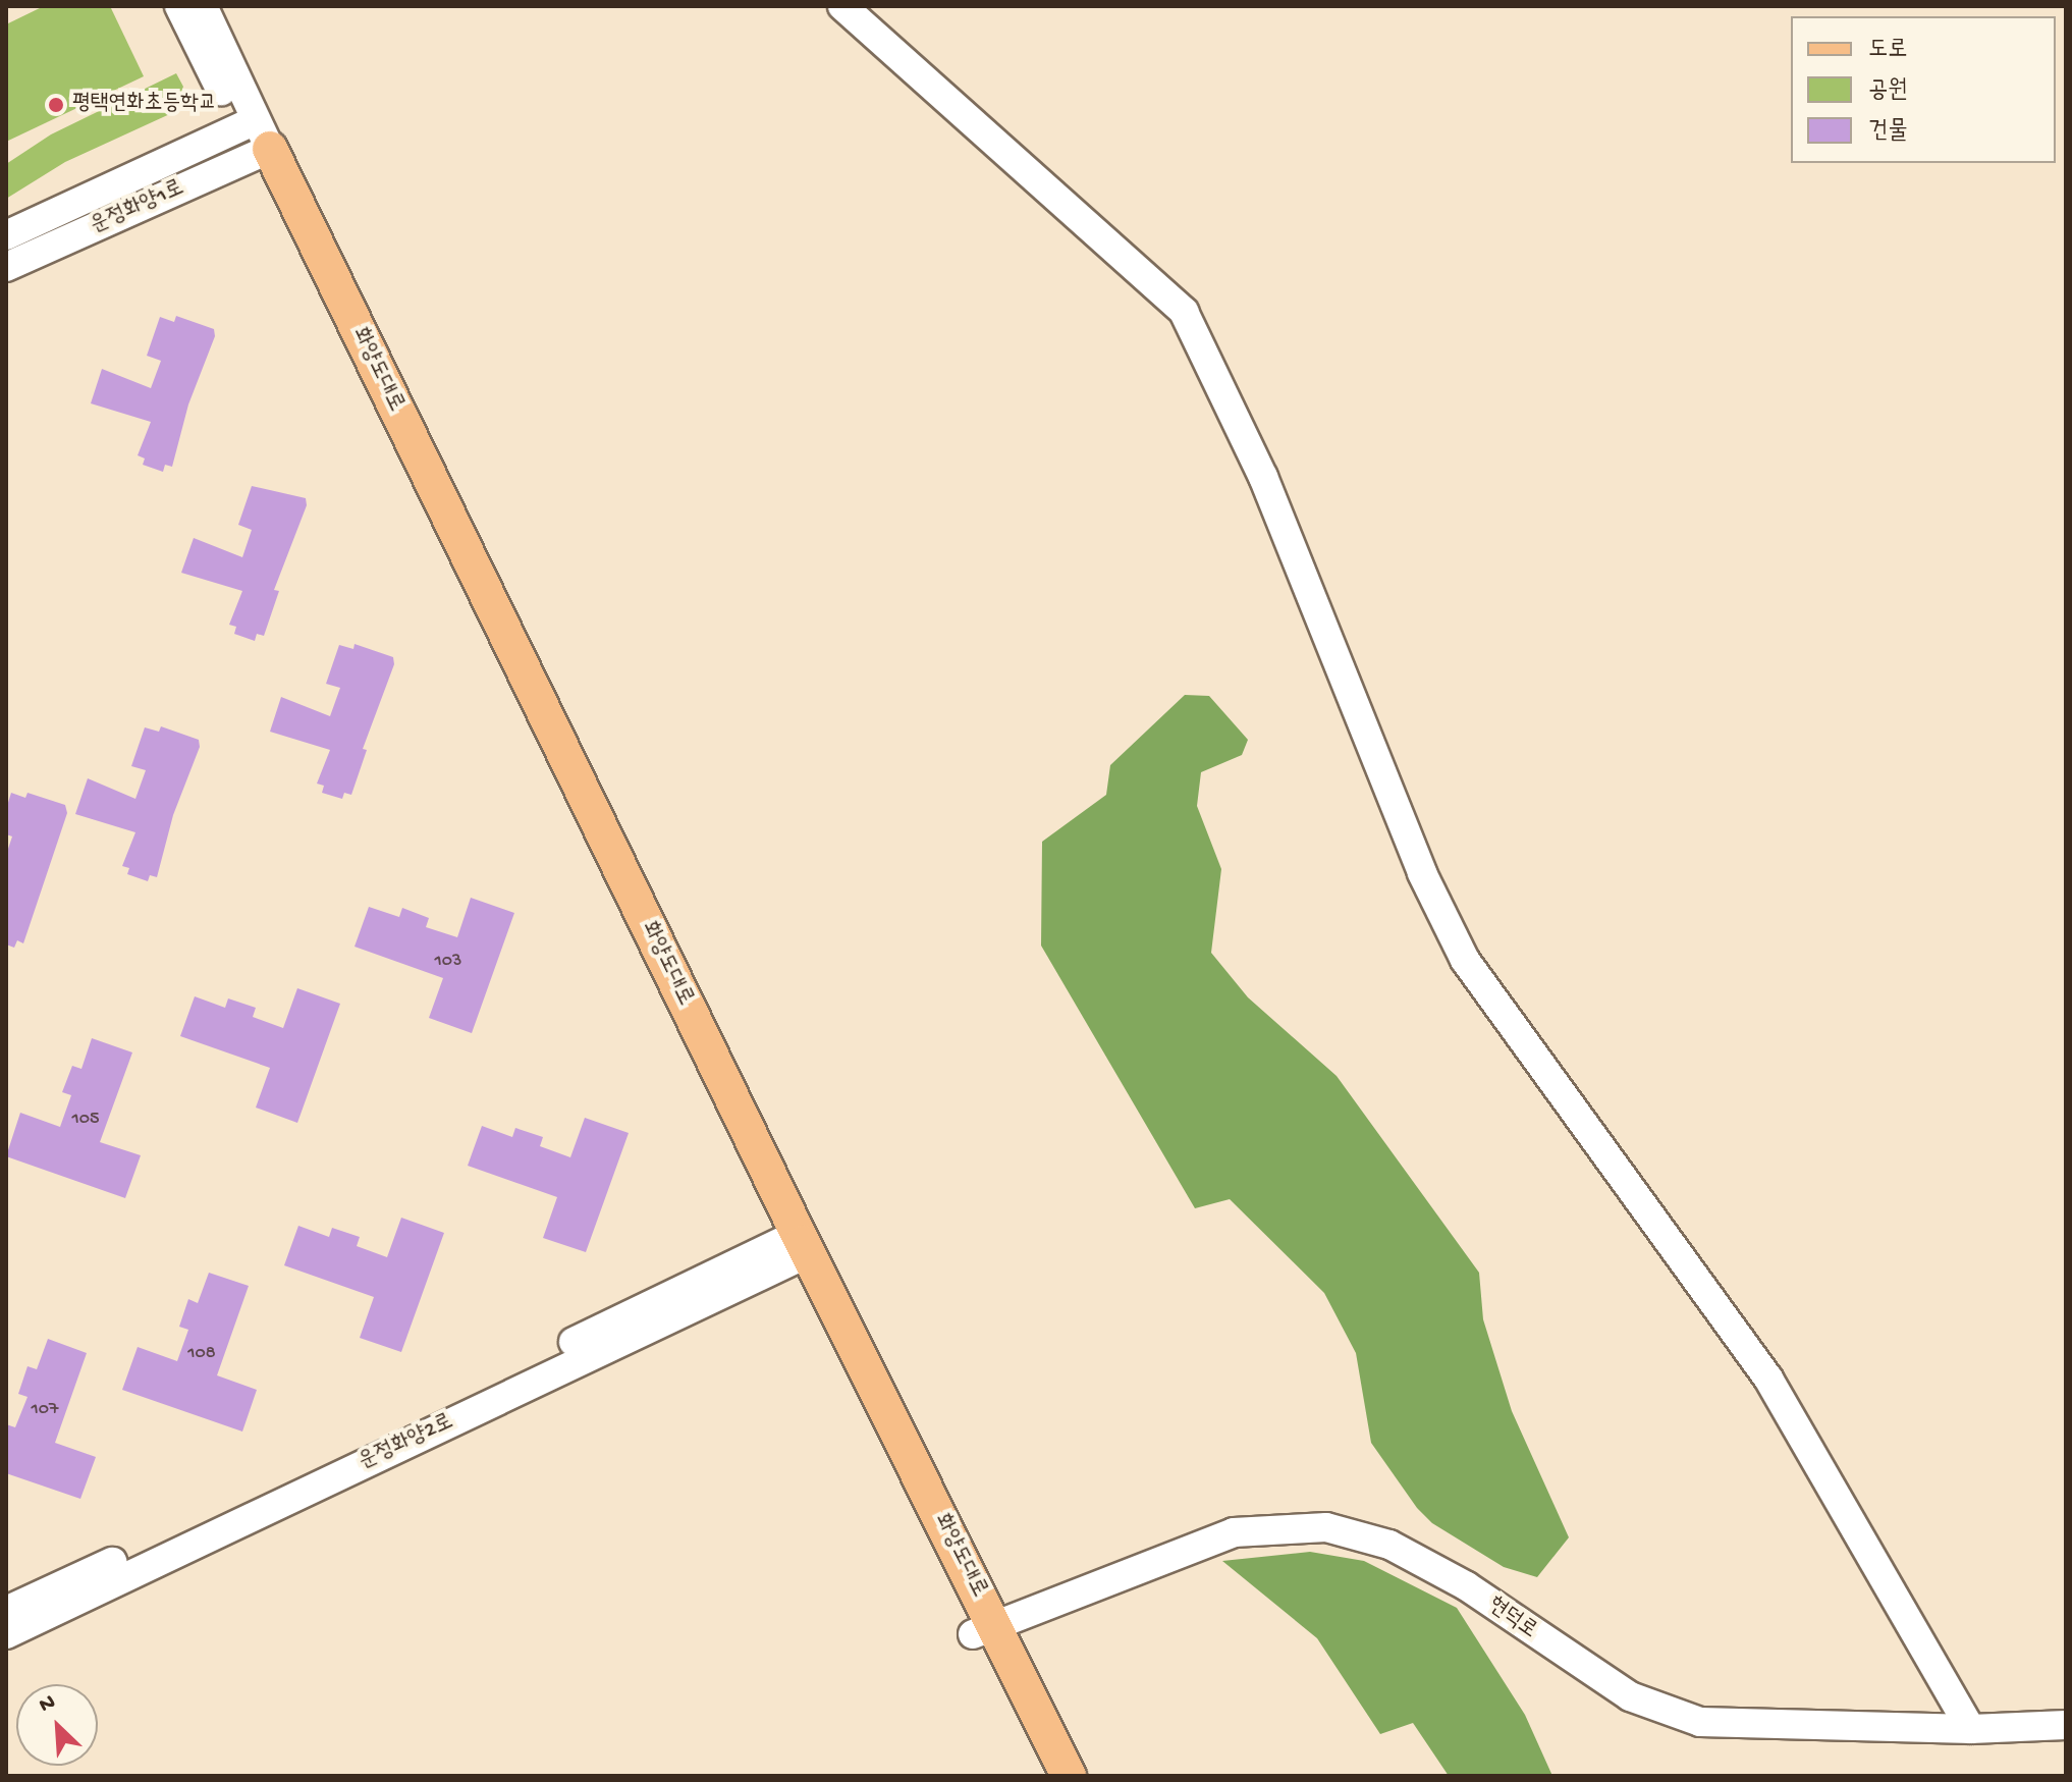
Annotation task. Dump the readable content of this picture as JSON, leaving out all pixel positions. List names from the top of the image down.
{
  "streets": {
    "main road": ["화양도대로"],
    "street": ["운정화양1로", "운정화양2로", "현덕로"]
  },
  "crossings": [
    ["운정화양1로", "화양도대로"],
    ["화양도대로", "운정화양2로"],
    ["화양도대로", "현덕로"]
  ],
  "places": ["평택연화초등학교"],
  "house_numbers": [
    "103",
    "105",
    "108",
    "107"
  ],
  "legend": ["도로", "공원", "건물"],
  "north": "top left"
}
